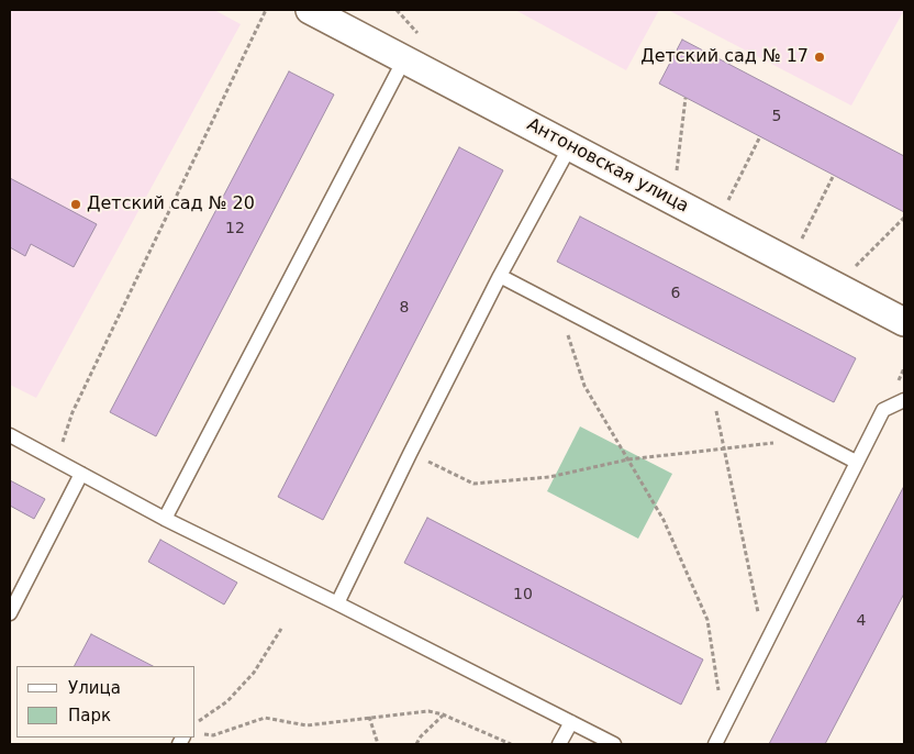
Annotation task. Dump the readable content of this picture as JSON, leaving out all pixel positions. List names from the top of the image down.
{
  "streets": {
    "street": ["Антоновская улица"]
  },
  "places": ["Детский сад № 17", "Детский сад № 20"],
  "house_numbers": [
    "5",
    "12",
    "6",
    "8",
    "10",
    "4"
  ],
  "legend": ["Улица", "Парк"]
}
